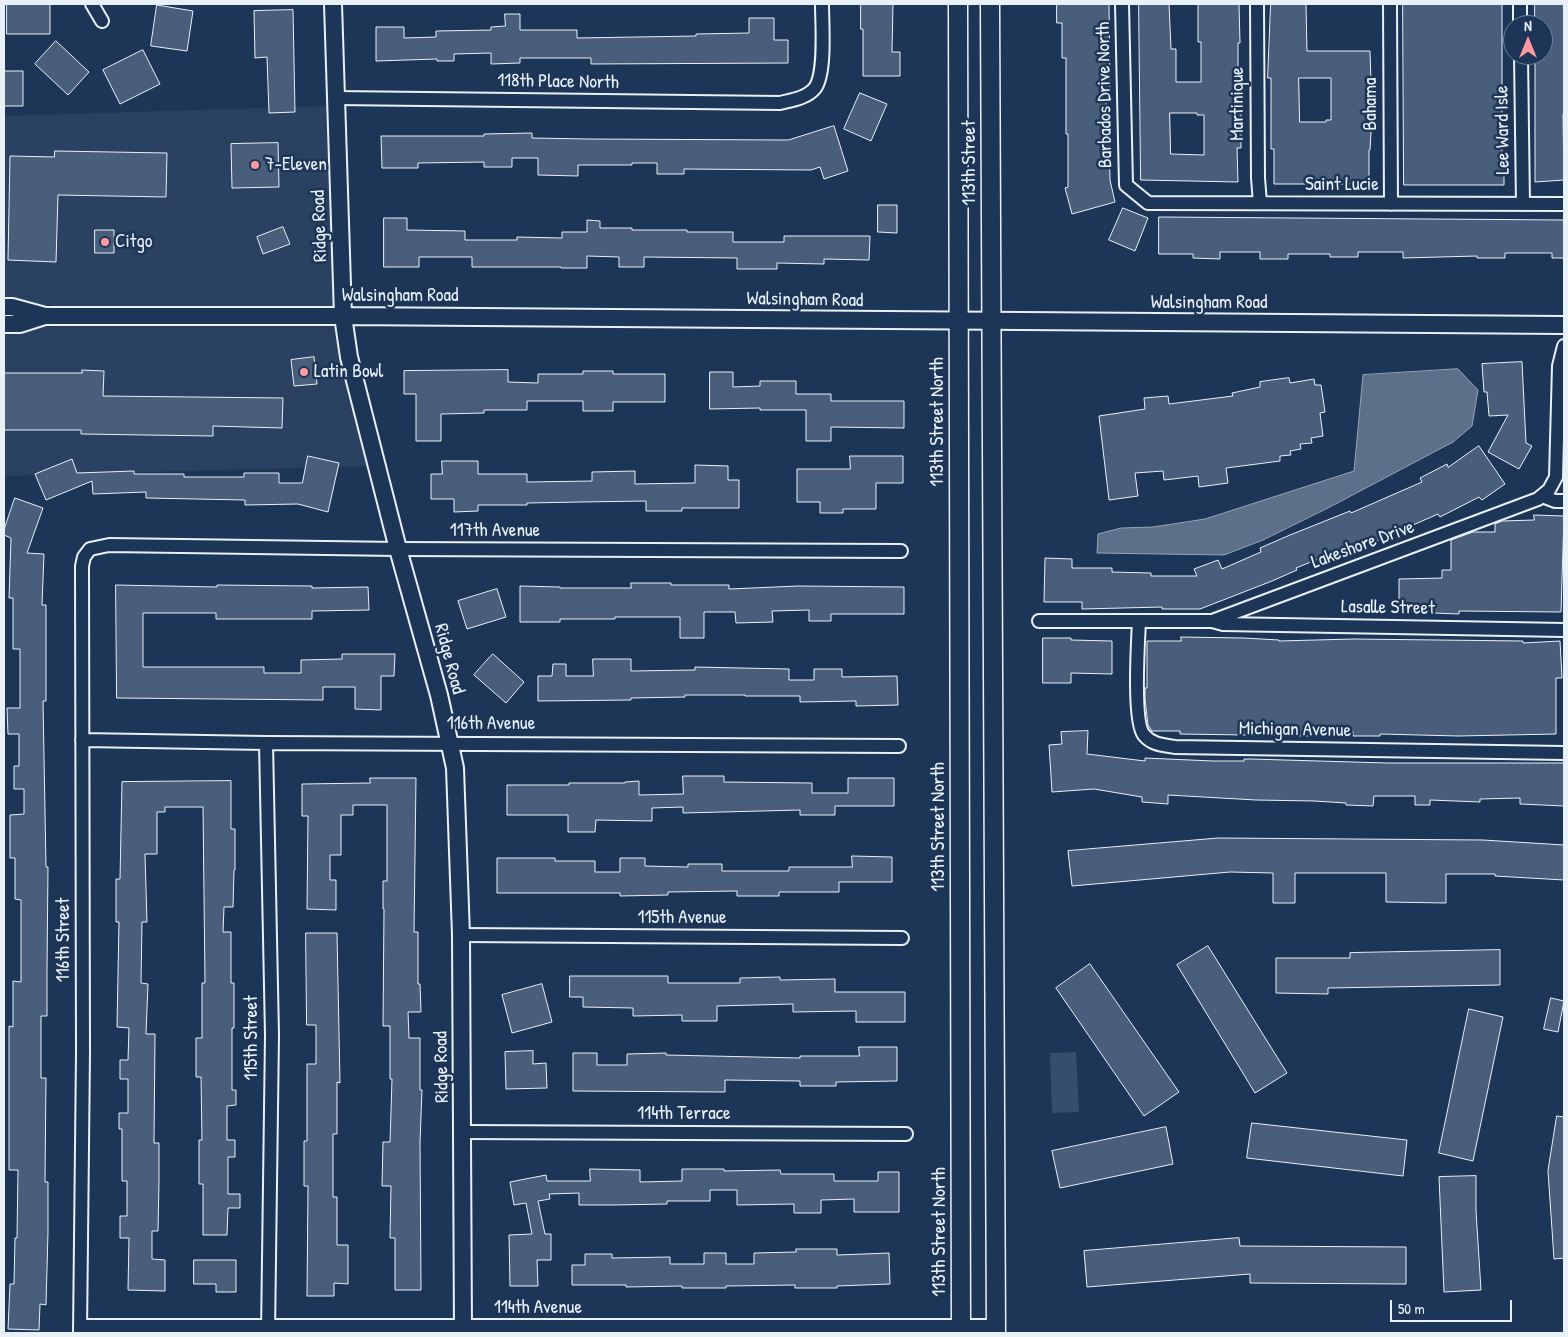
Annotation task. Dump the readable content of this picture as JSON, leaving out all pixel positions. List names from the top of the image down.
{
  "streets": {
    "main road": ["113th Street", "113th Street North"],
    "street": [
      "118th Place North",
      "Barbados Drive North",
      "Martinique",
      "Bahama",
      "Lee Ward Isle",
      "Saint Lucie",
      "Ridge Road",
      "Walsingham Road",
      "117th Avenue",
      "Lakeshore Drive",
      "Lasalle Street",
      "116th Avenue",
      "Michigan Avenue",
      "115th Avenue",
      "116th Street",
      "115th Street",
      "114th Terrace",
      "114th Avenue"
    ]
  },
  "crossings": [
    ["118th Place North", "Ridge Road"],
    ["Barbados Drive North", "Saint Lucie"],
    ["Martinique", "Saint Lucie"],
    ["Bahama", "Saint Lucie"],
    ["Lee Ward Isle", "Saint Lucie"],
    ["113th Street", "Walsingham Road"],
    ["113th Street", "113th Street North"],
    ["Ridge Road", "Walsingham Road"],
    ["Ridge Road", "117th Avenue"],
    ["Ridge Road", "116th Avenue"],
    ["Ridge Road", "115th Avenue"],
    ["Ridge Road", "114th Terrace"],
    ["Ridge Road", "114th Avenue"],
    ["Walsingham Road", "113th Street North"],
    ["113th Street North", "114th Avenue"],
    ["117th Avenue", "116th Street"],
    ["Lakeshore Drive", "Lasalle Street"],
    ["Lakeshore Drive", "Michigan Avenue"],
    ["116th Avenue", "116th Street"],
    ["116th Avenue", "115th Street"],
    ["116th Street", "114th Avenue"],
    ["115th Street", "114th Avenue"]
  ],
  "places": ["7-Eleven", "Citgo", "Latin Bowl"],
  "scale_bar": "50 m",
  "north": "top"
}
